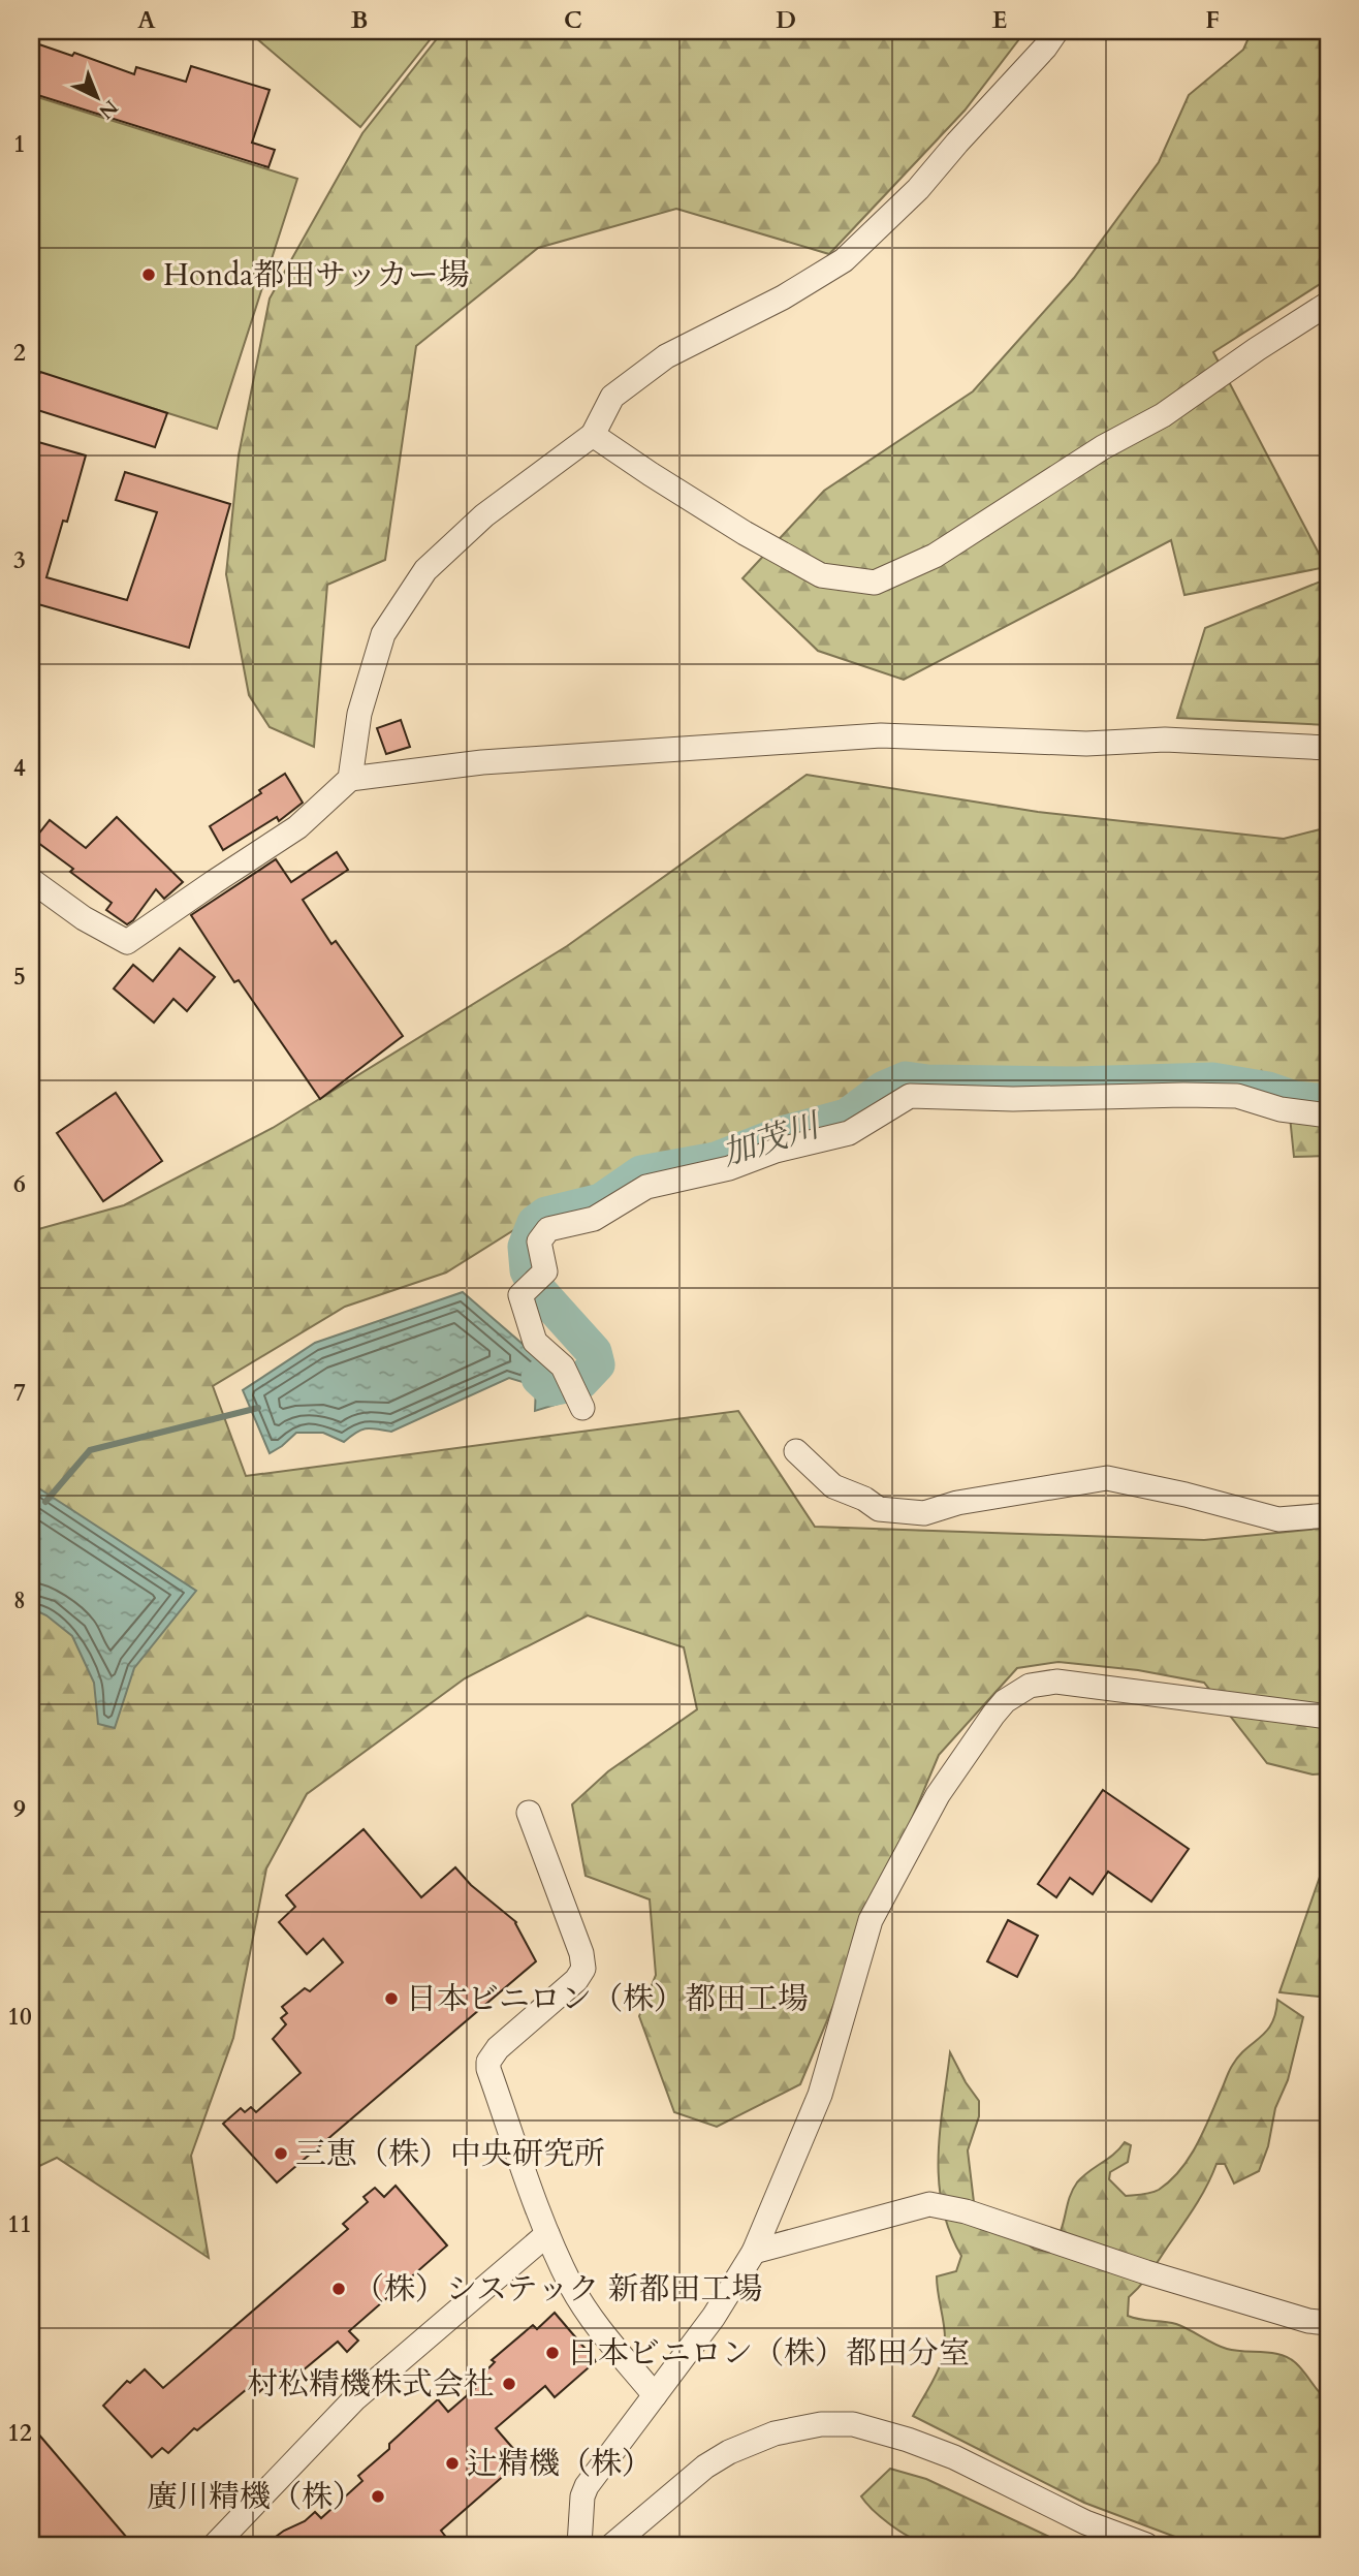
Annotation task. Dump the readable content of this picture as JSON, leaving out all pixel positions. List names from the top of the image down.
{
  "water": ["加茂川"],
  "places": [
    "Honda都田サッカー場",
    "日本ビニロン（株）都田工場",
    "三恵（株）中央研究所",
    "（株）システック 新都田工場",
    "日本ビニロン（株）都田分室",
    "村松精機株式会社",
    "辻精機（株）",
    "廣川精機（株）"
  ],
  "north": "bottom right",
  "grid": {
    "columns": [
      "A",
      "B",
      "C",
      "D",
      "E",
      "F"
    ],
    "rows": [
      "1",
      "2",
      "3",
      "4",
      "5",
      "6",
      "7",
      "8",
      "9",
      "10",
      "11",
      "12"
    ]
  }
}
